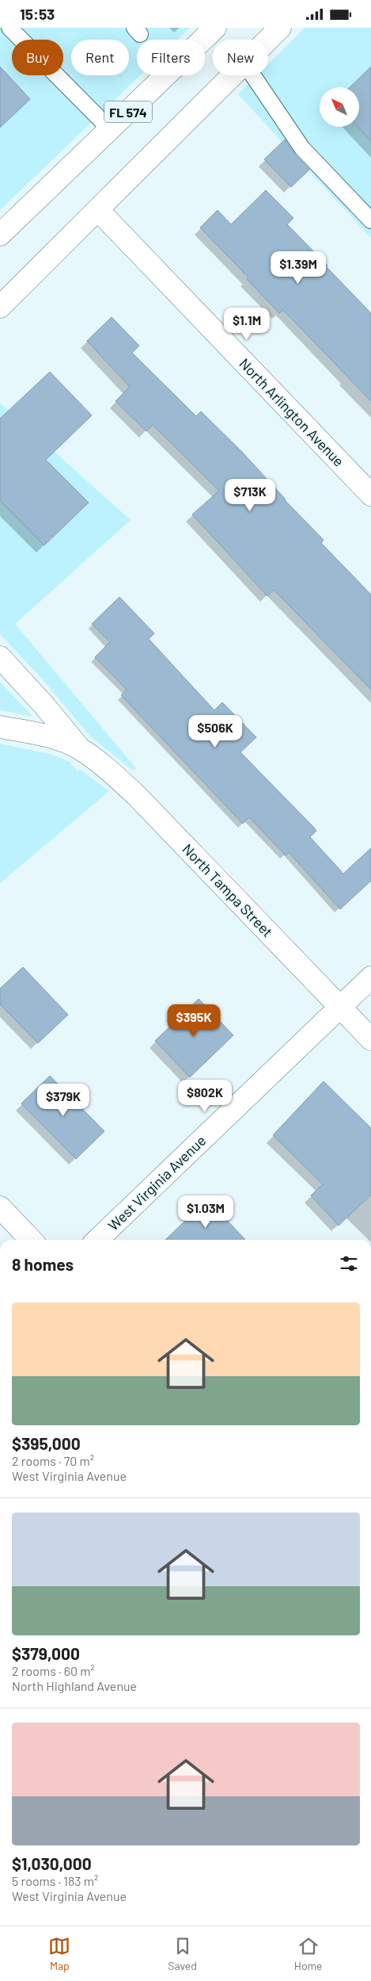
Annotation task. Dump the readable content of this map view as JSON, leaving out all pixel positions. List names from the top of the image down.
{
  "streets": {
    "main road": [
      "FL 574",
      "North Arlington Avenue",
      "North Tampa Street",
      "West Virginia Avenue"
    ]
  },
  "crossings": [
    ["North Tampa Street", "West Virginia Avenue"]
  ],
  "north": "top left",
  "page": {
    "status": "15:53",
    "chip": [
      "Buy",
      "Rent",
      "Filters",
      "New"
    ],
    "price": [
      "$1.39M",
      "$1.1M",
      "$713K",
      "$506K",
      "$395K",
      "$802K",
      "$379K",
      "$1.03M"
    ],
    "heading": "8 homes",
    "list": [
      {
        "name": "$395,000",
        "note": "2 rooms · 70 m² · West Virginia Avenue"
      },
      {
        "name": "$379,000",
        "note": "2 rooms · 60 m² · North Highland Avenue"
      },
      {
        "name": "$1,030,000",
        "note": "5 rooms · 183 m² · West Virginia Avenue"
      }
    ],
    "tabs": ["Map", "Saved", "Home"]
  }
}
